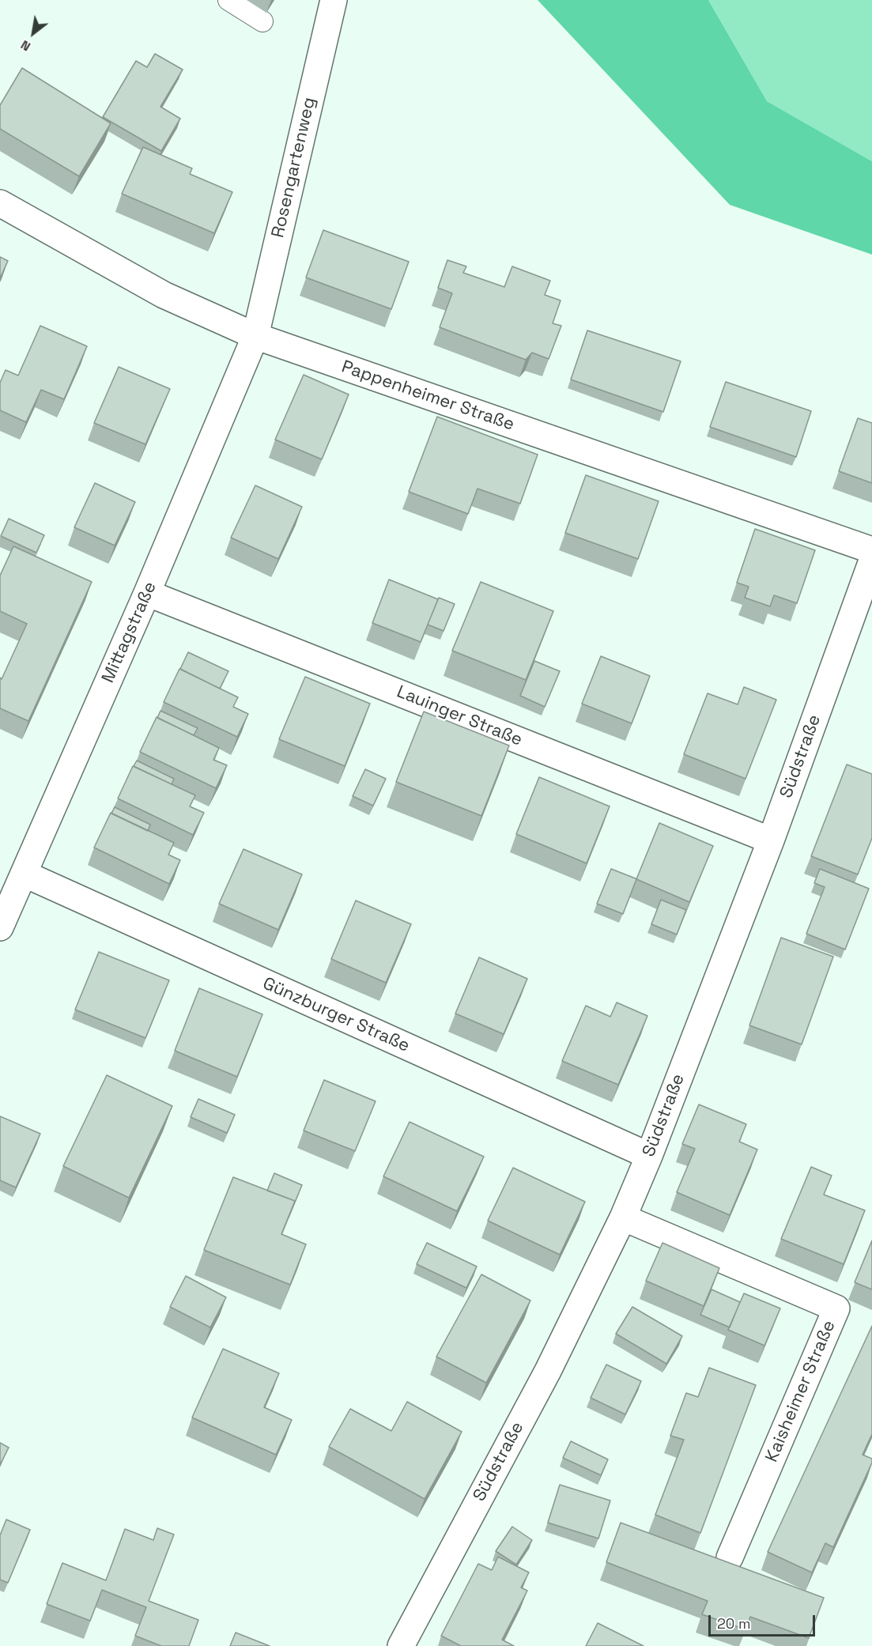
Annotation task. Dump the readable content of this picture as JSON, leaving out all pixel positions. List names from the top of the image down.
{
  "streets": {
    "street": [
      "Rosengartenweg",
      "Pappenheimer Straße",
      "Mittagstraße",
      "Lauinger Straße",
      "Südstraße",
      "Günzburger Straße",
      "Kaisheimer Straße"
    ]
  },
  "crossings": [
    ["Rosengartenweg", "Pappenheimer Straße"],
    ["Rosengartenweg", "Mittagstraße"],
    ["Pappenheimer Straße", "Mittagstraße"],
    ["Mittagstraße", "Lauinger Straße"],
    ["Mittagstraße", "Günzburger Straße"],
    ["Lauinger Straße", "Südstraße"],
    ["Südstraße", "Günzburger Straße"],
    ["Südstraße", "Kaisheimer Straße"]
  ],
  "scale_bar": "20 m",
  "north": "bottom left"
}
